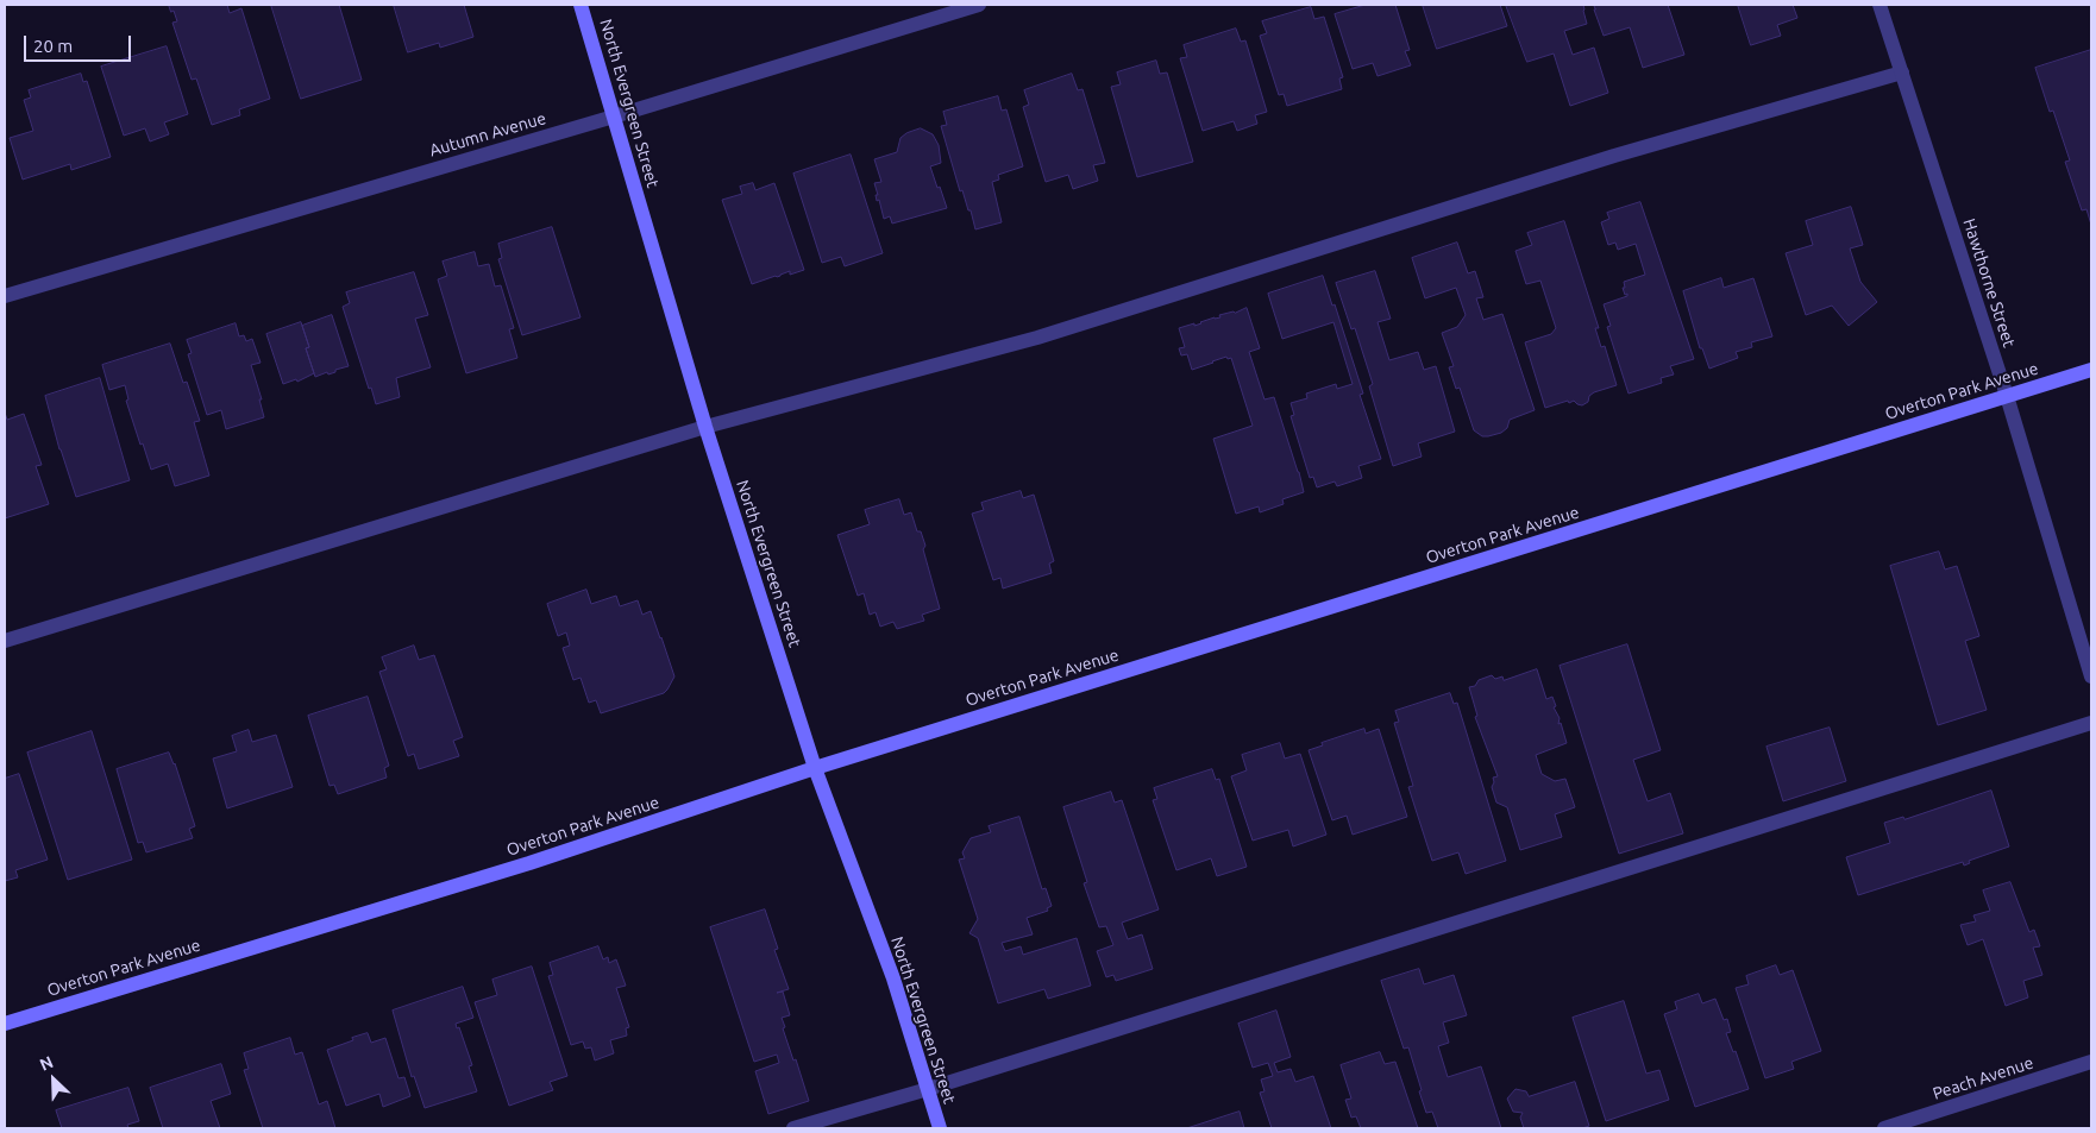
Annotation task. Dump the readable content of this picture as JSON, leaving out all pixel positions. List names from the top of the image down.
{
  "streets": {
    "street": [
      "North Evergreen Street",
      "Autumn Avenue",
      "Hawthorne Street",
      "Overton Park Avenue",
      "Peach Avenue"
    ]
  },
  "crossings": [
    ["North Evergreen Street", "Autumn Avenue"],
    ["North Evergreen Street", "Overton Park Avenue"],
    ["Hawthorne Street", "Overton Park Avenue"]
  ],
  "scale_bar": "20 m",
  "north": "top left"
}
